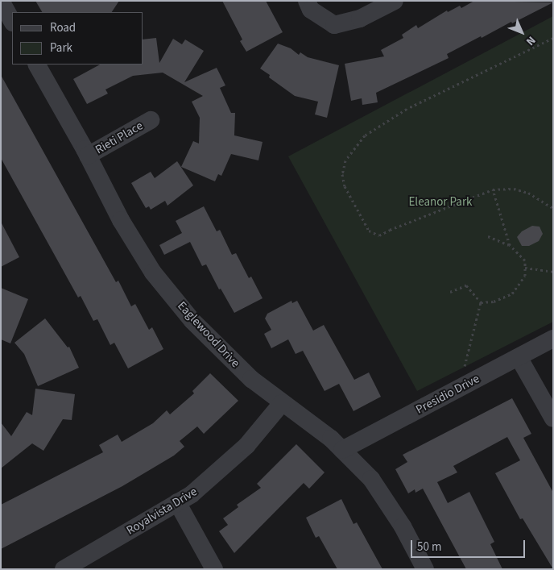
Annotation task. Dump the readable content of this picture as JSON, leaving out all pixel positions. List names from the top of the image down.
{
  "streets": {
    "street": [
      "Rieti Place",
      "Eaglewood Drive",
      "Presidio Drive",
      "Royalvista Drive"
    ]
  },
  "crossings": [
    ["Rieti Place", "Eaglewood Drive"],
    ["Eaglewood Drive", "Presidio Drive"],
    ["Eaglewood Drive", "Royalvista Drive"]
  ],
  "parks": ["Eleanor Park"],
  "legend": ["Road", "Park"],
  "scale_bar": "50 m",
  "north": "bottom right"
}
